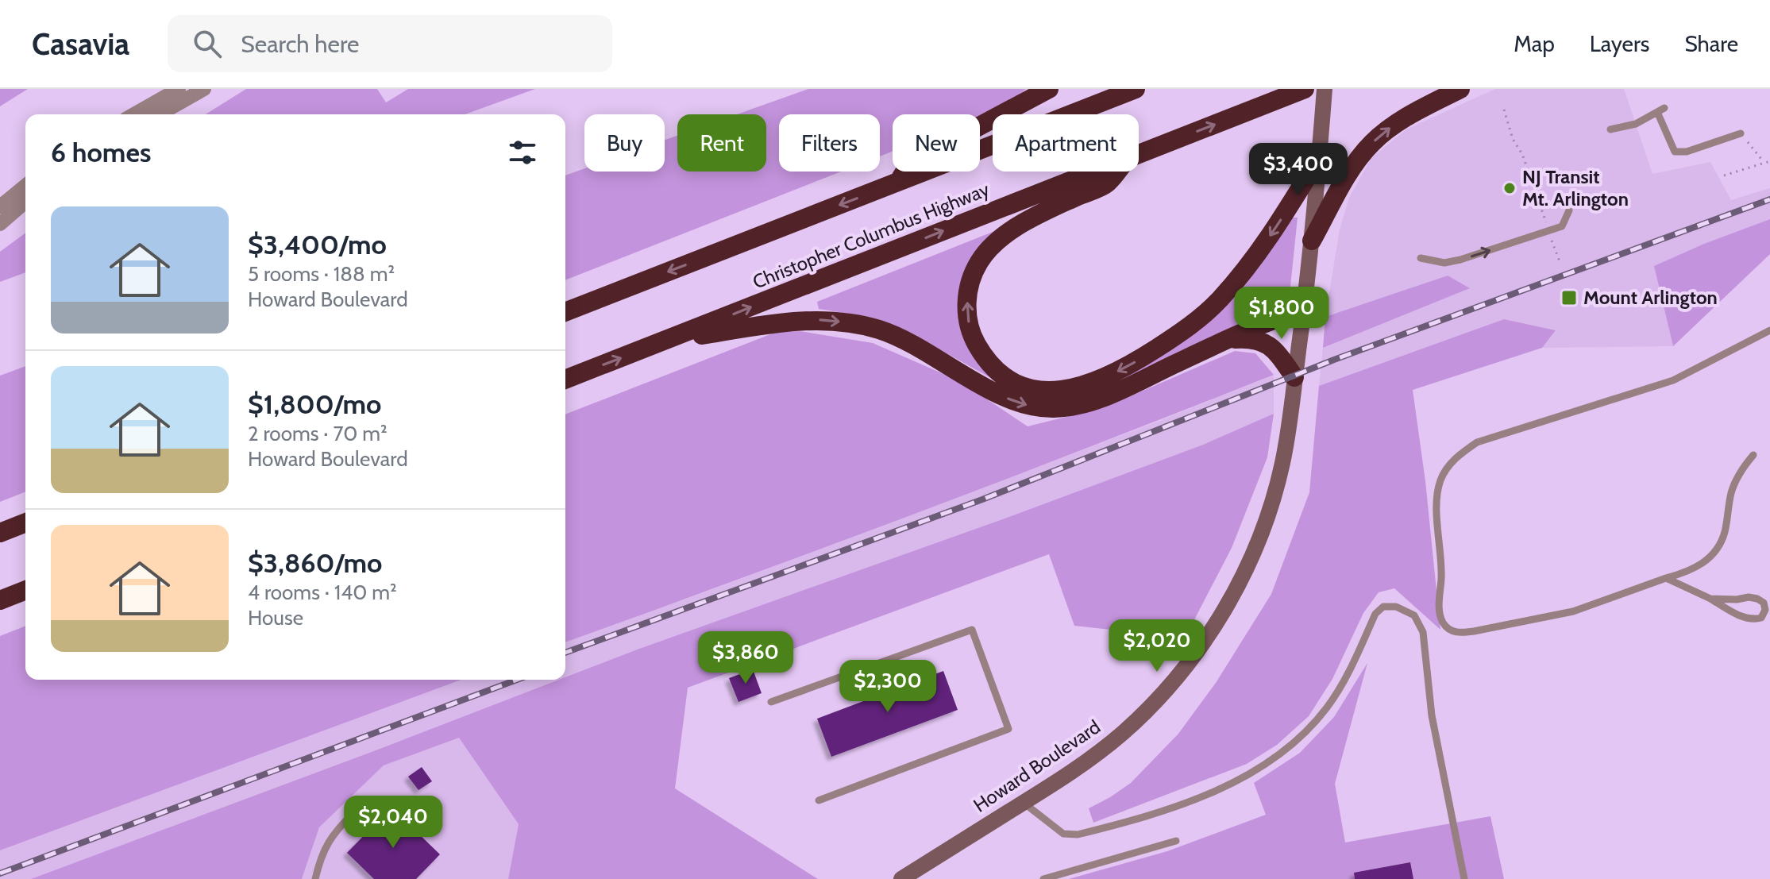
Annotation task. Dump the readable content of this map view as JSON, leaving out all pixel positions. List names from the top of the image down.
{
  "streets": {
    "highway": ["Christopher Columbus Highway"],
    "main road": ["Howard Boulevard"]
  },
  "places": {
    "other": ["NJ Transit Mt. Arlington"],
    "transit": ["Mount Arlington"]
  },
  "page": {
    "header": "Casavia",
    "search": "Search here",
    "nav": ["Map", "Layers", "Share"],
    "chip": [
      "Buy",
      "Rent",
      "Filters",
      "New",
      "Apartment"
    ],
    "heading": "6 homes",
    "price": [
      "$3,400",
      "$1,800",
      "$2,020",
      "$3,860",
      "$2,300",
      "$2,040"
    ],
    "list": [
      {
        "name": "$3,400/mo",
        "note": "5 rooms · 188 m² · Howard Boulevard"
      },
      {
        "name": "$1,800/mo",
        "note": "2 rooms · 70 m² · Howard Boulevard"
      },
      {
        "name": "$3,860/mo",
        "note": "4 rooms · 140 m² · House"
      }
    ]
  }
}
